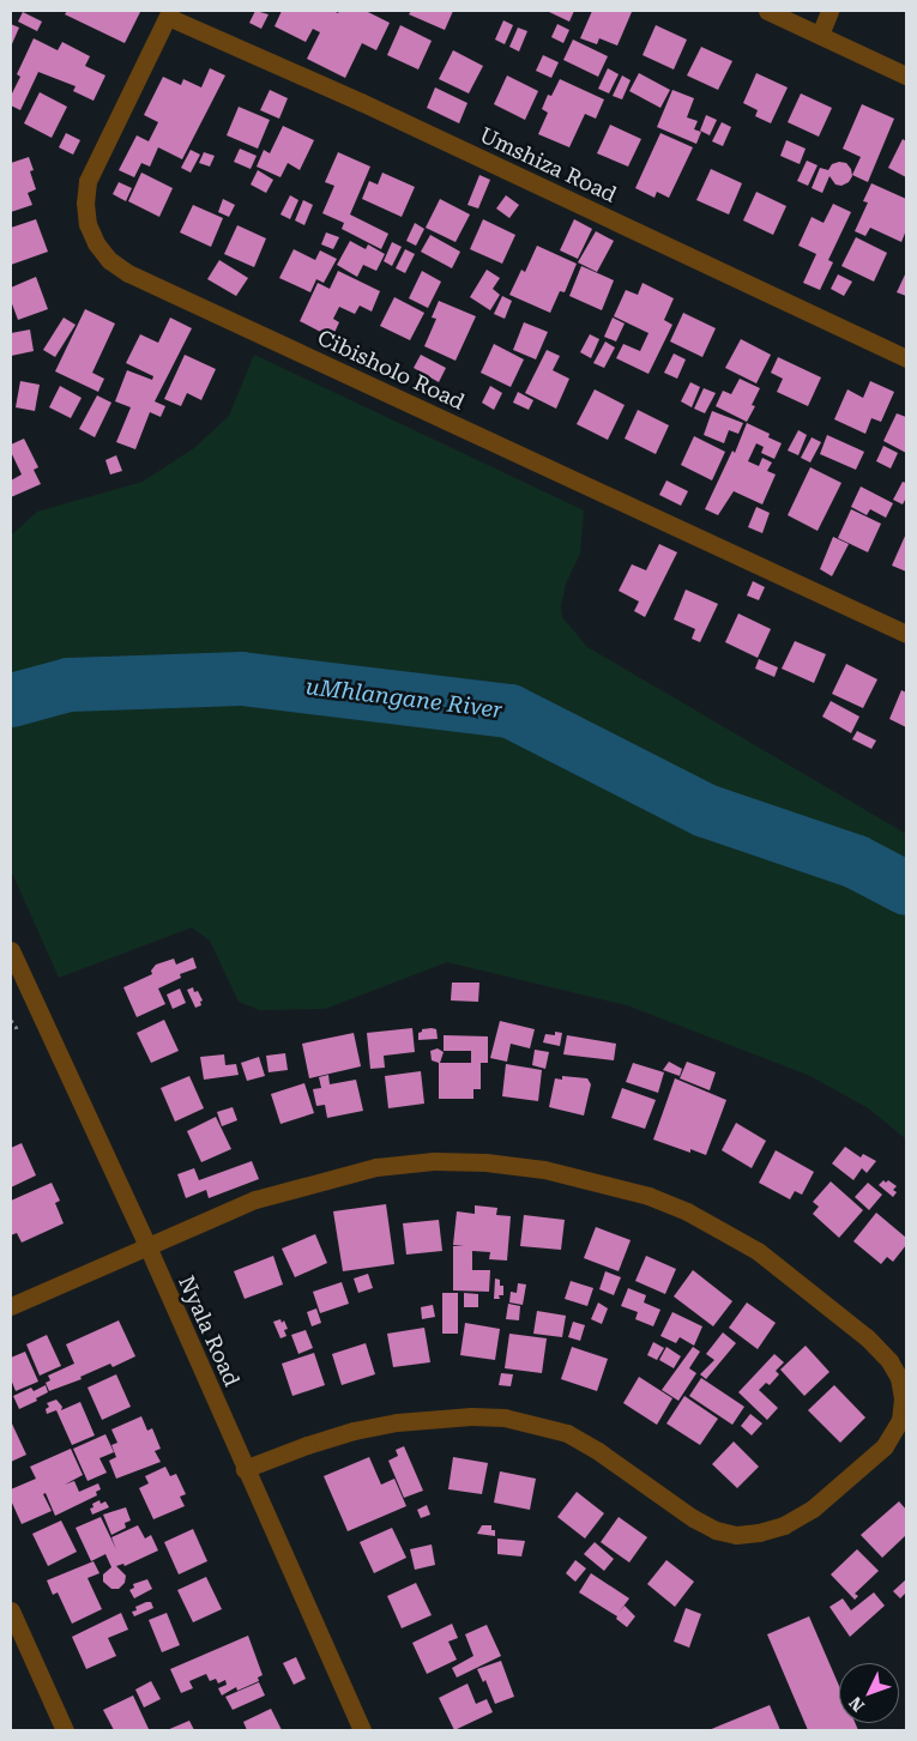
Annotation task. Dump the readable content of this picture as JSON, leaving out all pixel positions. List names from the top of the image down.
{
  "streets": {
    "street": ["Umshiza Road", "Cibisholo Road", "Nyala Road"]
  },
  "crossings": [
    ["Umshiza Road", "Cibisholo Road"]
  ],
  "water": ["uMhlangane River"],
  "north": "bottom left"
}
